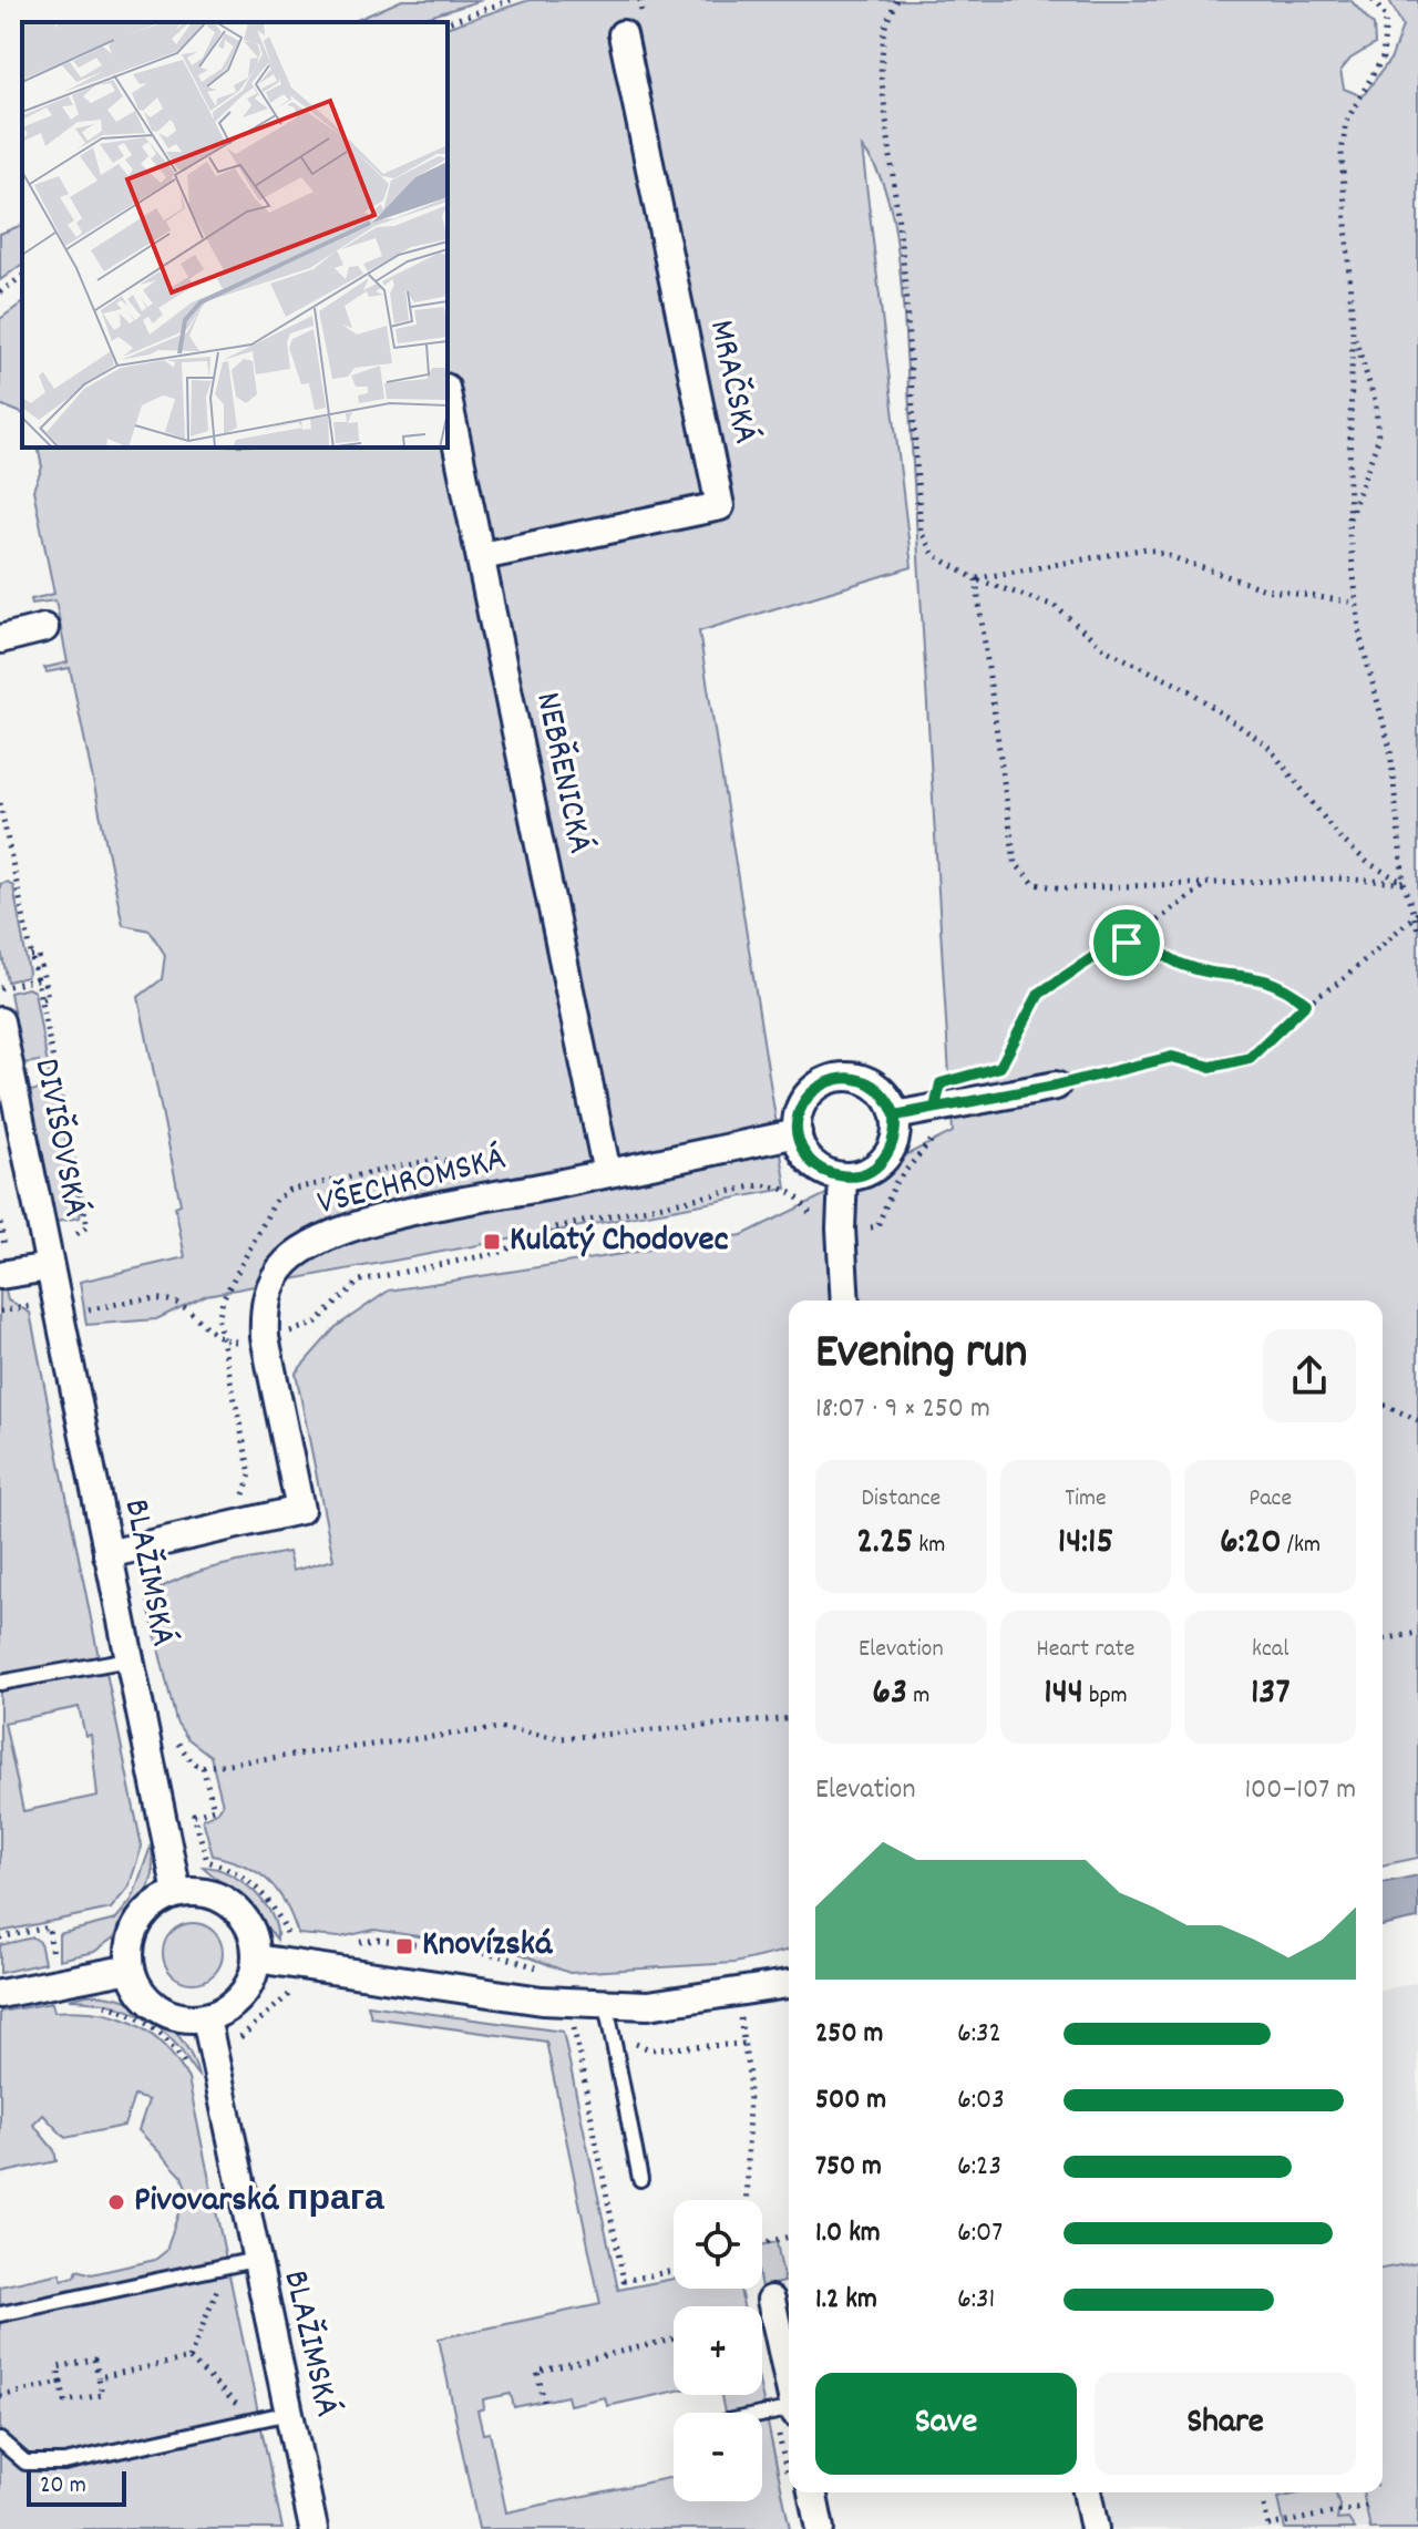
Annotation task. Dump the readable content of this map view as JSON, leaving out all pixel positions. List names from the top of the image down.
{
  "streets": {
    "street": [
      "MRAČSKÁ",
      "NEBŘENICKÁ",
      "DIVIŠOVSKÁ",
      "VŠECHROMSKÁ",
      "BLAŽIMSKÁ"
    ]
  },
  "crossings": [
    ["MRAČSKÁ", "NEBŘENICKÁ"],
    ["NEBŘENICKÁ", "VŠECHROMSKÁ"],
    ["DIVIŠOVSKÁ", "BLAŽIMSKÁ"],
    ["VŠECHROMSKÁ", "BLAŽIMSKÁ"]
  ],
  "places": {
    "transit": ["Kulatý Chodovec", "Knovízská"],
    "other": ["Pivovarská прага"]
  },
  "scale_bar": "20 m",
  "page": {
    "heading": ["Evening run", "18:07 · 9 × 250 m"],
    "stats": [
      ["Distance", "2.25 km"],
      ["Time", "14:15"],
      ["Pace", "6:20 /km"],
      ["Elevation", "63 m"],
      ["Heart rate", "144 bpm"],
      ["kcal", "137"]
    ],
    "chart": ["Elevation", "100–107 m"],
    "list": [
      {
        "name": "250 m",
        "note": "6:32"
      },
      {
        "name": "500 m",
        "note": "6:03"
      },
      {
        "name": "750 m",
        "note": "6:23"
      },
      {
        "name": "1.0 km",
        "note": "6:07"
      },
      {
        "name": "1.2 km",
        "note": "6:31"
      }
    ],
    "map_buttons": ["+", "−"],
    "buttons": ["Save", "Share"],
    "scale": "20 m"
  }
}
